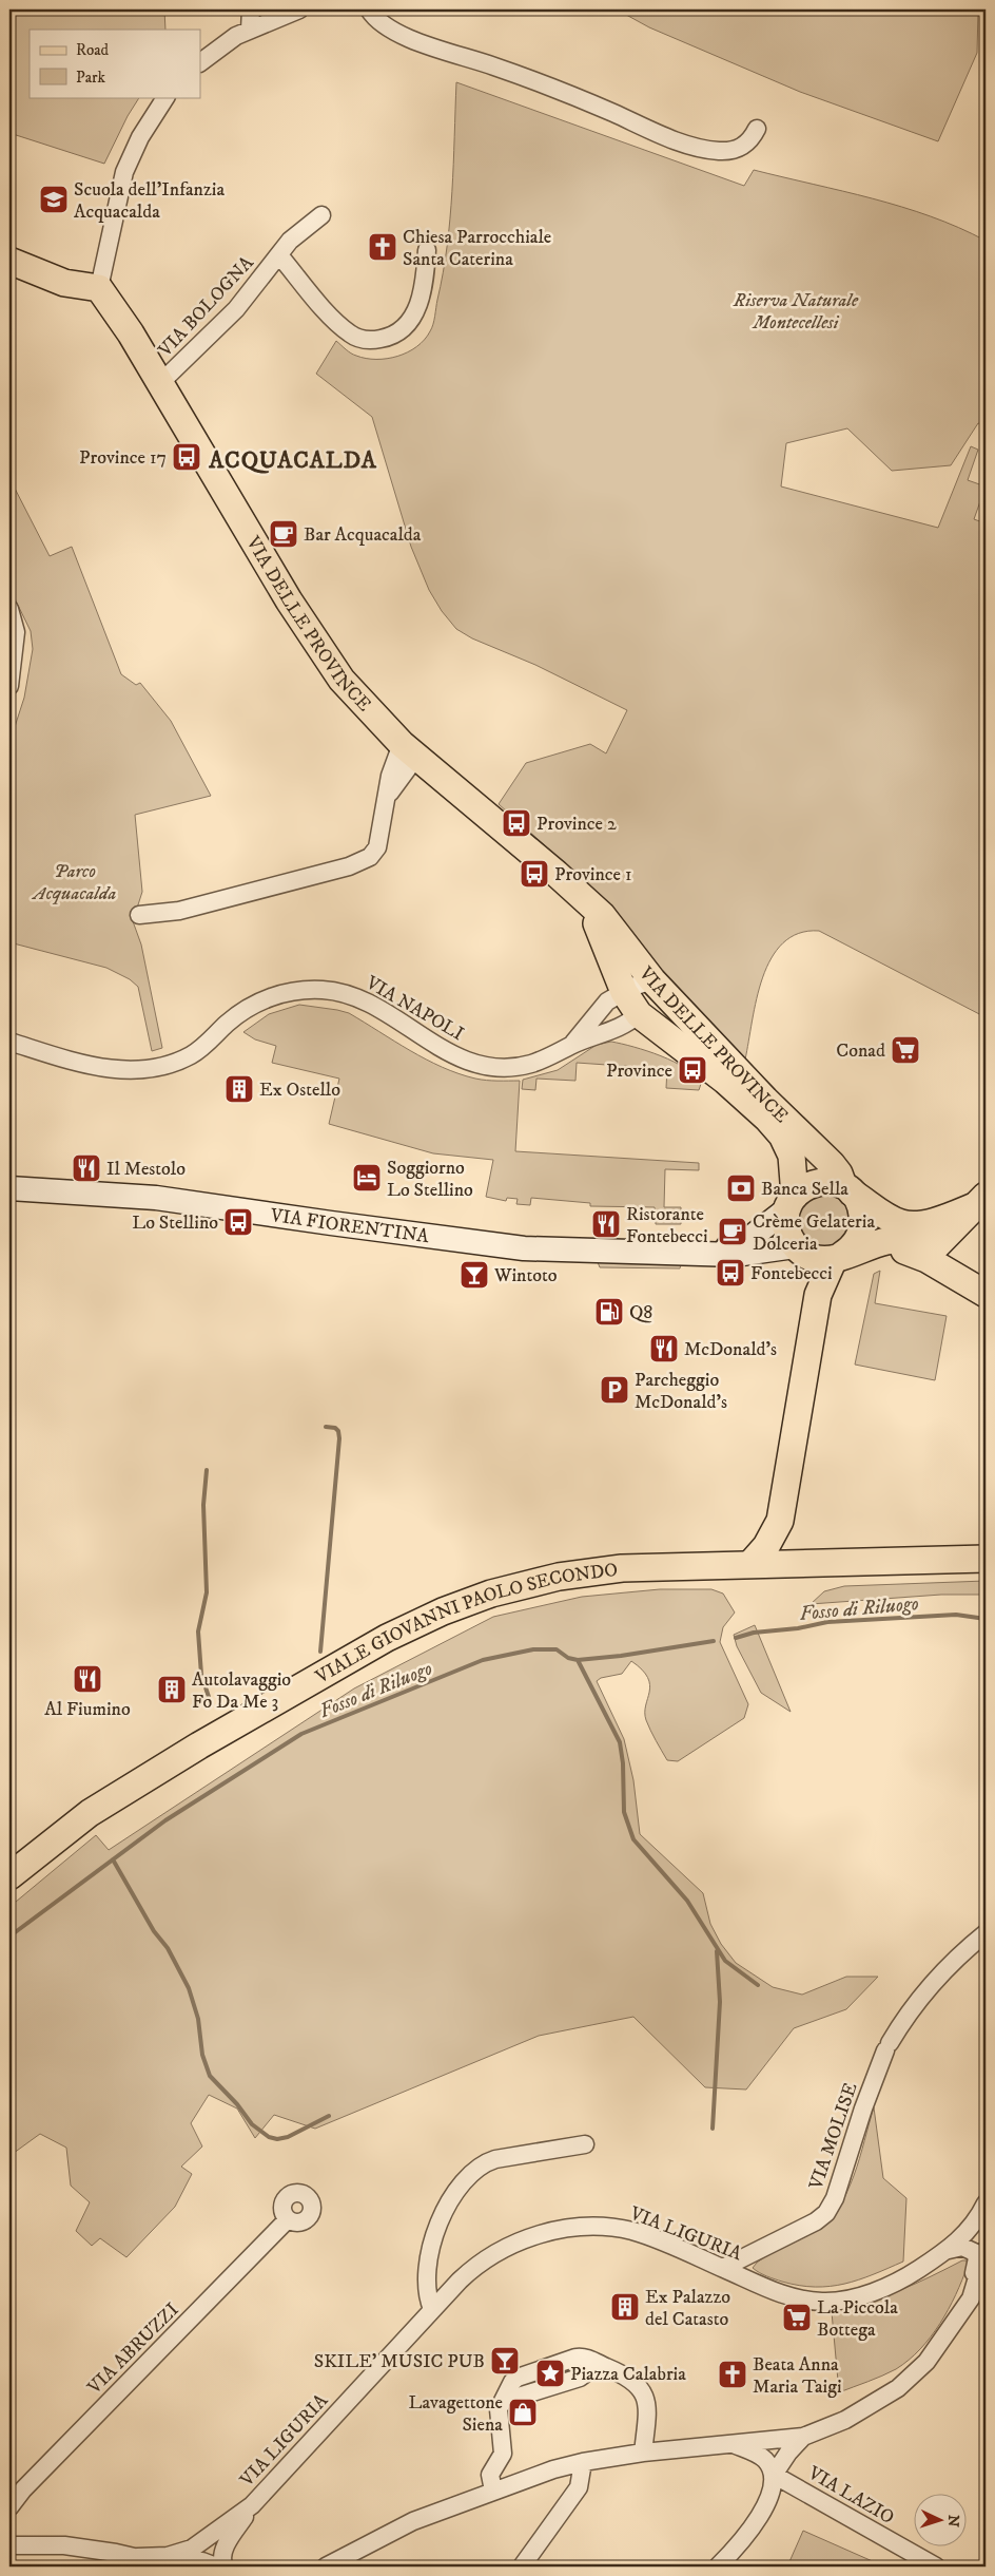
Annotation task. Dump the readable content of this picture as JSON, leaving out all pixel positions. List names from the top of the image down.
{
  "streets": {
    "main road": ["VIA DELLE PROVINCE", "VIA FIORENTINA", "VIALE GIOVANNI PAOLO SECONDO"],
    "street": [
      "VIA BOLOGNA",
      "VIA NAPOLI",
      "VIA MOLISE",
      "VIA LIGURIA",
      "VIA ABRUZZI",
      "VIA LAZIO"
    ]
  },
  "crossings": [
    ["VIA BOLOGNA", "VIA DELLE PROVINCE"],
    ["VIA DELLE PROVINCE", "VIA NAPOLI"],
    ["VIA DELLE PROVINCE", "VIA FIORENTINA"],
    ["VIA MOLISE", "VIA LIGURIA"]
  ],
  "districts": ["ACQUACALDA"],
  "water": ["Fosso di Riluogo"],
  "parks": ["Riserva Naturale Montecellesi", "Parco Acquacalda"],
  "places": {
    "school or university": ["Scuola dell'Infanzia Acquacalda"],
    "church": ["Chiesa Parrocchiale Santa Caterina", "Beata Anna Maria Taigi"],
    "bus stop": [
      "Province 17",
      "Province 2",
      "Province 1",
      "Province",
      "Lo Stellino",
      "Fontebecci"
    ],
    "cafe": ["Bar Acquacalda", "Crème Gelateria Dolceria"],
    "supermarket": ["Conad", "La Piccola Bottega"],
    "building": ["Ex Ostello", "Autolavaggio Fo Da Me 3", "Ex Palazzo del Catasto"],
    "restaurant": [
      "Il Mestolo",
      "Ristorante Fontebecci",
      "McDonald's",
      "Al Fiumino"
    ],
    "hotel": ["Soggiorno Lo Stellino"],
    "bank": ["Banca Sella"],
    "bar": ["Wintoto", "SKILE' MUSIC PUB"],
    "fuel station": ["Q8"],
    "parking": ["Parcheggio McDonald's"],
    "place": ["Piazza Calabria"],
    "shop": ["Lavagettone Siena"]
  },
  "legend": ["Road", "Park"],
  "north": "right"
}
